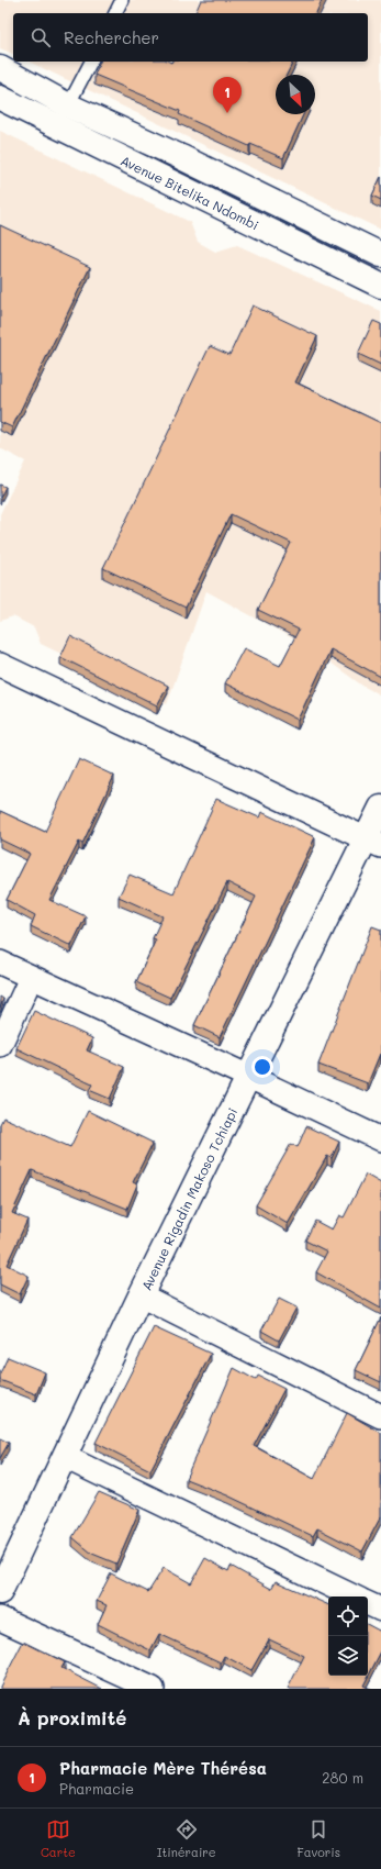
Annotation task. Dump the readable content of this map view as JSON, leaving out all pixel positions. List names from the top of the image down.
{
  "streets": {
    "main road": ["Avenue Bitelika Ndombi", "Avenue Rigadin Makoso Tchiapi"]
  },
  "north": "bottom right",
  "page": {
    "search": "Rechercher",
    "pins": "1",
    "heading": "À proximité",
    "list": [
      {
        "mark": "1",
        "name": "Pharmacie Mère Thérésa",
        "note": "Pharmacie",
        "value": "280 m"
      }
    ],
    "nav": ["Carte", "Itinéraire", "Favoris"]
  }
}
